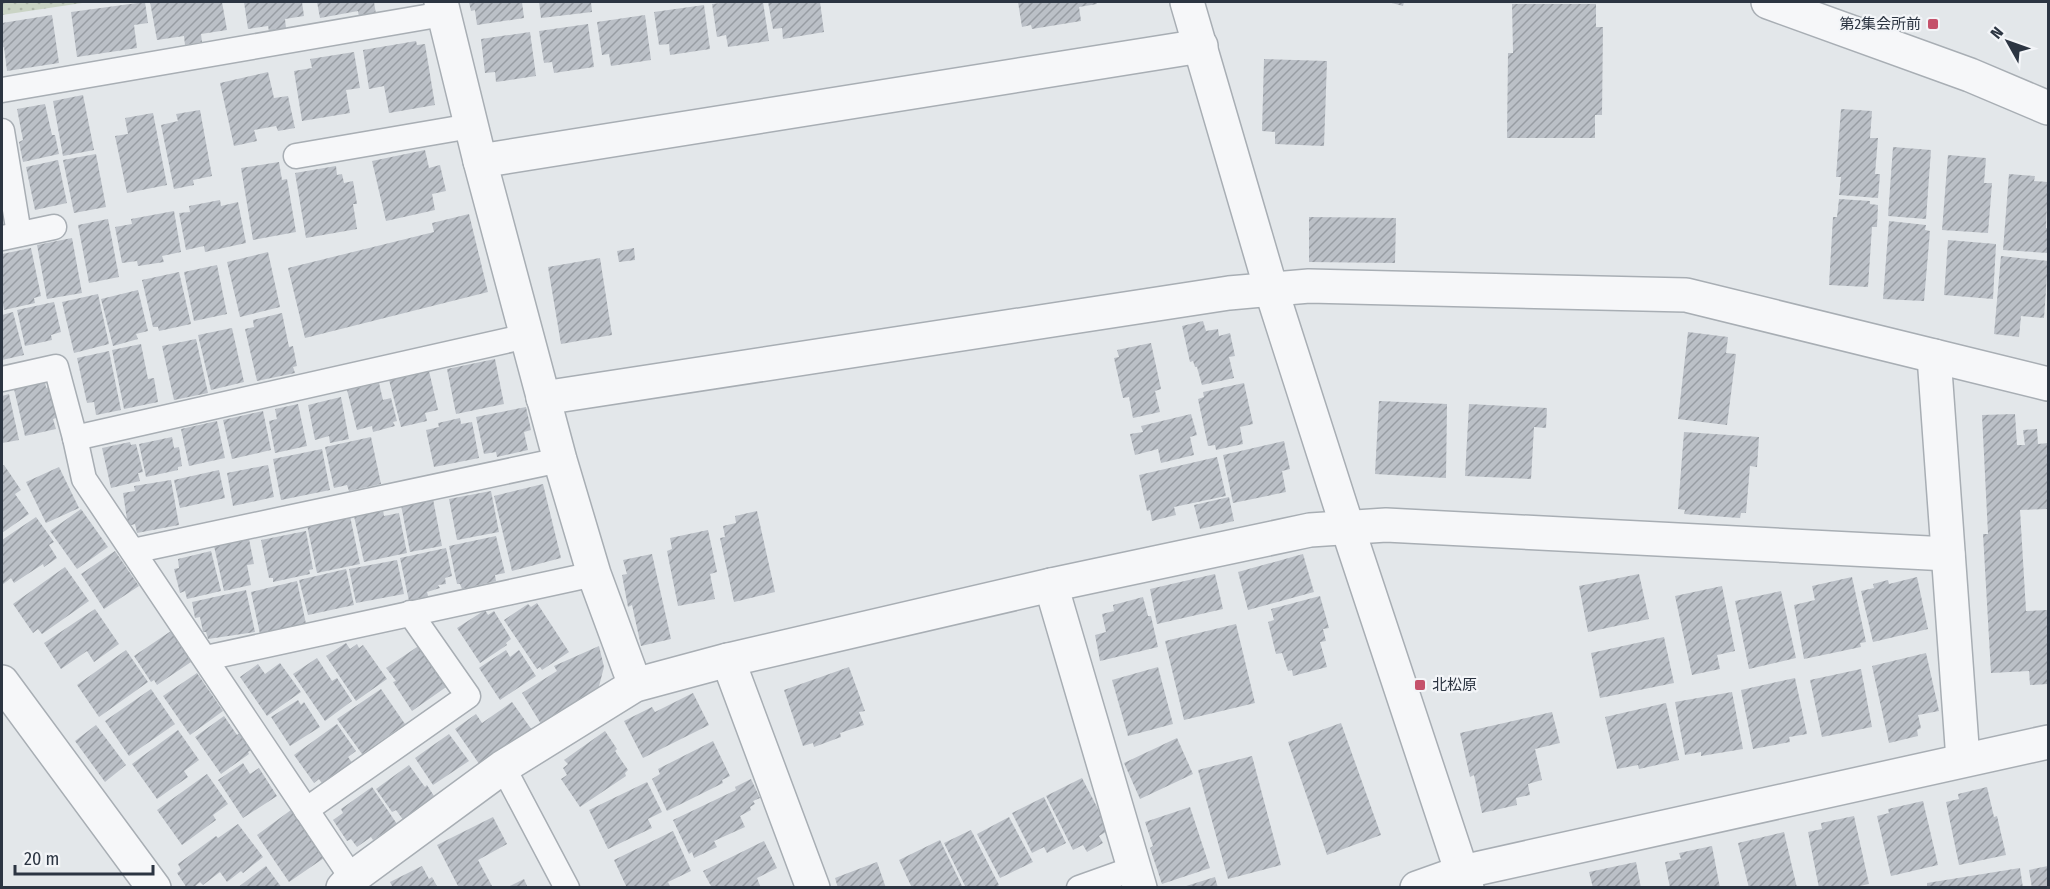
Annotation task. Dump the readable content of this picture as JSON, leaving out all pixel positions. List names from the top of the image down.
{
  "places": {
    "transit": ["第2集会所前", "北松原"]
  },
  "scale_bar": "20 m",
  "north": "top left"
}
